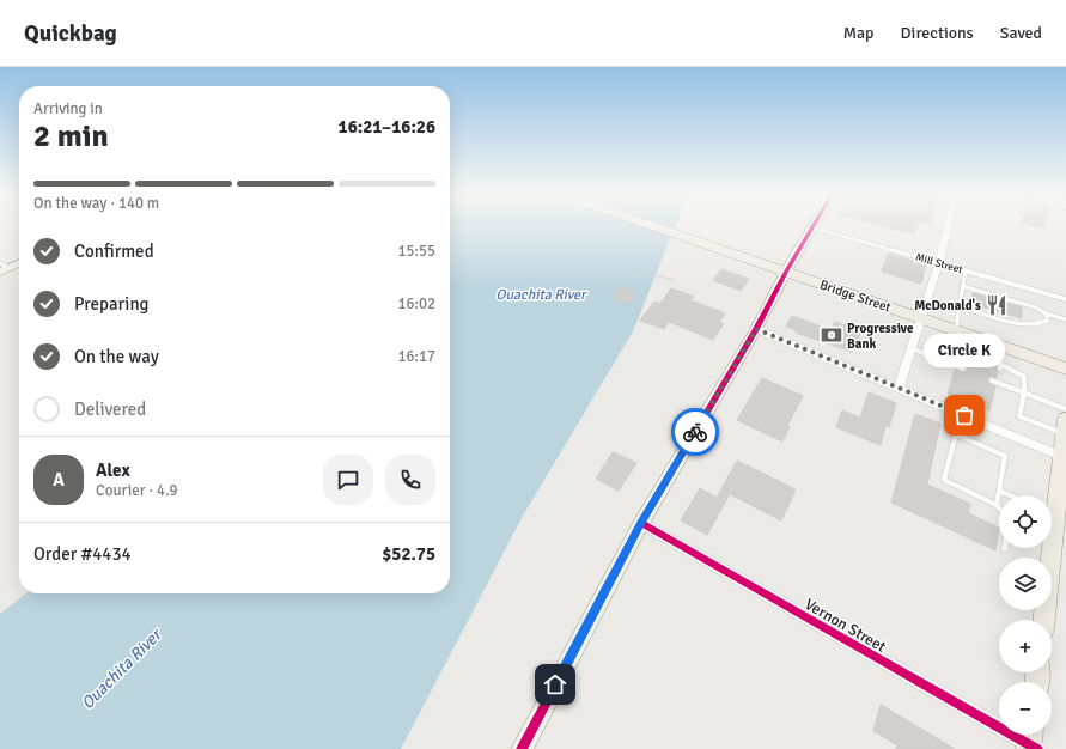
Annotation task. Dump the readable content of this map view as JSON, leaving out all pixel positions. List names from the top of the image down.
{
  "streets": {
    "main road": ["Bridge Street"],
    "street": ["Mill Street", "Vernon Street"]
  },
  "water": ["Ouachita River"],
  "places": {
    "restaurant": ["McDonald's"],
    "bank": ["Progressive Bank"],
    "other": ["Circle K"]
  },
  "page": {
    "header": "Quickbag",
    "nav": ["Map", "Directions", "Saved"],
    "heading": ["2 min", "Arriving in", "16:21–16:26"],
    "panel": [
      "Alex",
      "Courier · 4.9",
      "Order #4434",
      "$52.75"
    ],
    "bar": "On the way · 140 m",
    "list": [
      ["Confirmed", "15:55"],
      ["Preparing", "16:02"],
      ["On the way", "16:17"],
      "Delivered"
    ],
    "bubble": "Circle K",
    "round": "A",
    "map_buttons": ["+", "−"]
  }
}
